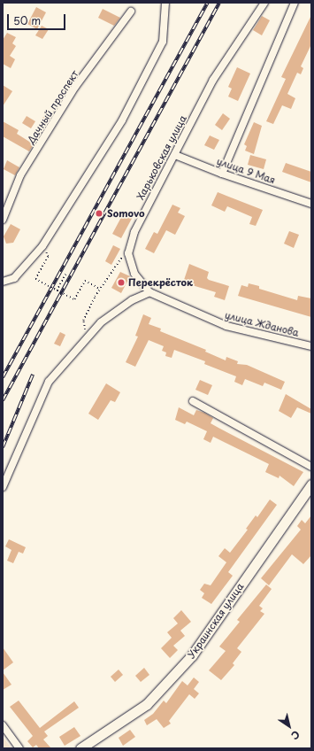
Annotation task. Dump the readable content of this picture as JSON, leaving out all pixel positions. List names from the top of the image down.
{
  "streets": {
    "street": [
      "Дачный проспект",
      "Харьковская улица",
      "улица 9 Мая",
      "улица Жданова",
      "Украинская улица"
    ]
  },
  "crossings": [
    ["Харьковская улица", "улица 9 Мая"],
    ["Харьковская улица", "улица Жданова"]
  ],
  "places": ["Somovo", "Перекрёсток"],
  "scale_bar": "50 m",
  "north": "bottom right"
}
